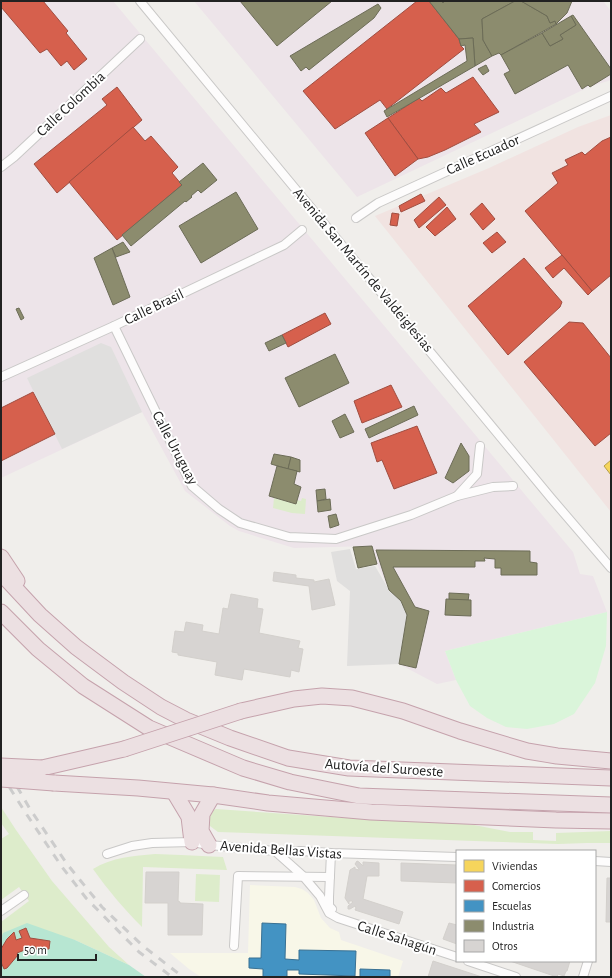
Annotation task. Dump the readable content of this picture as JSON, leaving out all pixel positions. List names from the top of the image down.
{
  "streets": {
    "highway": ["Autovía del Suroeste"],
    "street": [
      "Calle Colombia",
      "Calle Ecuador",
      "Avenida San Martín de Valdeiglesias",
      "Calle Brasil",
      "Calle Uruguay",
      "Avenida Bellas Vistas",
      "Calle Sahagún"
    ]
  },
  "crossings": [
    ["Calle Brasil", "Calle Uruguay"],
    ["Avenida Bellas Vistas", "Calle Sahagún"]
  ],
  "legend": [
    "Viviendas",
    "Comercios",
    "Escuelas",
    "Industria",
    "Otros"
  ],
  "scale_bar": "50 m"
}
